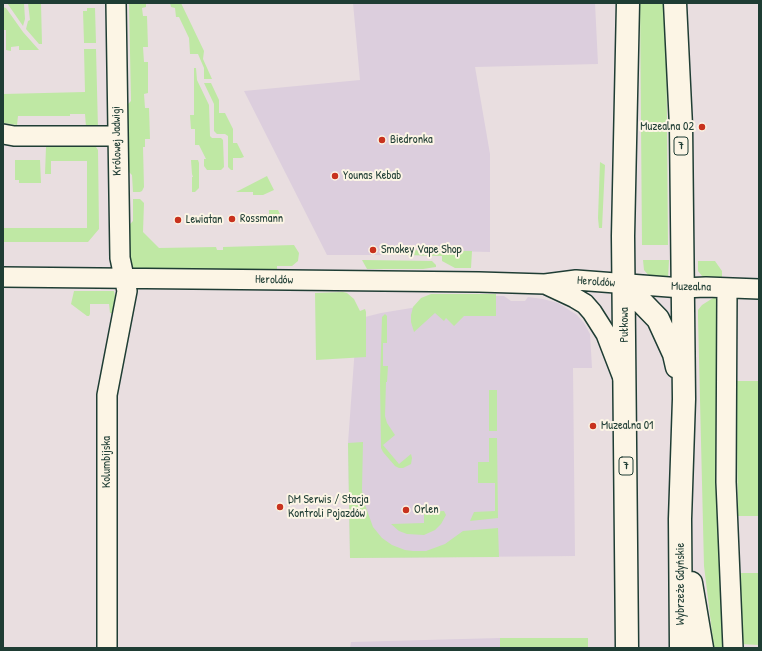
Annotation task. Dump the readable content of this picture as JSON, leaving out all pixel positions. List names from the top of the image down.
{
  "streets": {
    "highway": ["7", "Pułkowa", "Wybrzeże Gdyńskie"],
    "street": [
      "Królowej Jadwigi",
      "Heroldów",
      "Muzealna",
      "Kolumbijska"
    ]
  },
  "crossings": [
    ["Królowej Jadwigi", "Heroldów"],
    ["Królowej Jadwigi", "Kolumbijska"],
    ["7", "Muzealna"],
    ["7", "Wybrzeże Gdyńskie"],
    ["Heroldów", "Muzealna"],
    ["Heroldów", "Pułkowa"],
    ["Heroldów", "Kolumbijska"],
    ["Muzealna", "Pułkowa"]
  ],
  "places": [
    "Muzealna 02",
    "Biedronka",
    "Younas Kebab",
    "Rossmann",
    "Lewiatan",
    "Smokey Vape Shop",
    "Muzealna 01",
    "DM Serwis / Stacja Kontroli Pojazdów",
    "Orlen"
  ]
}
